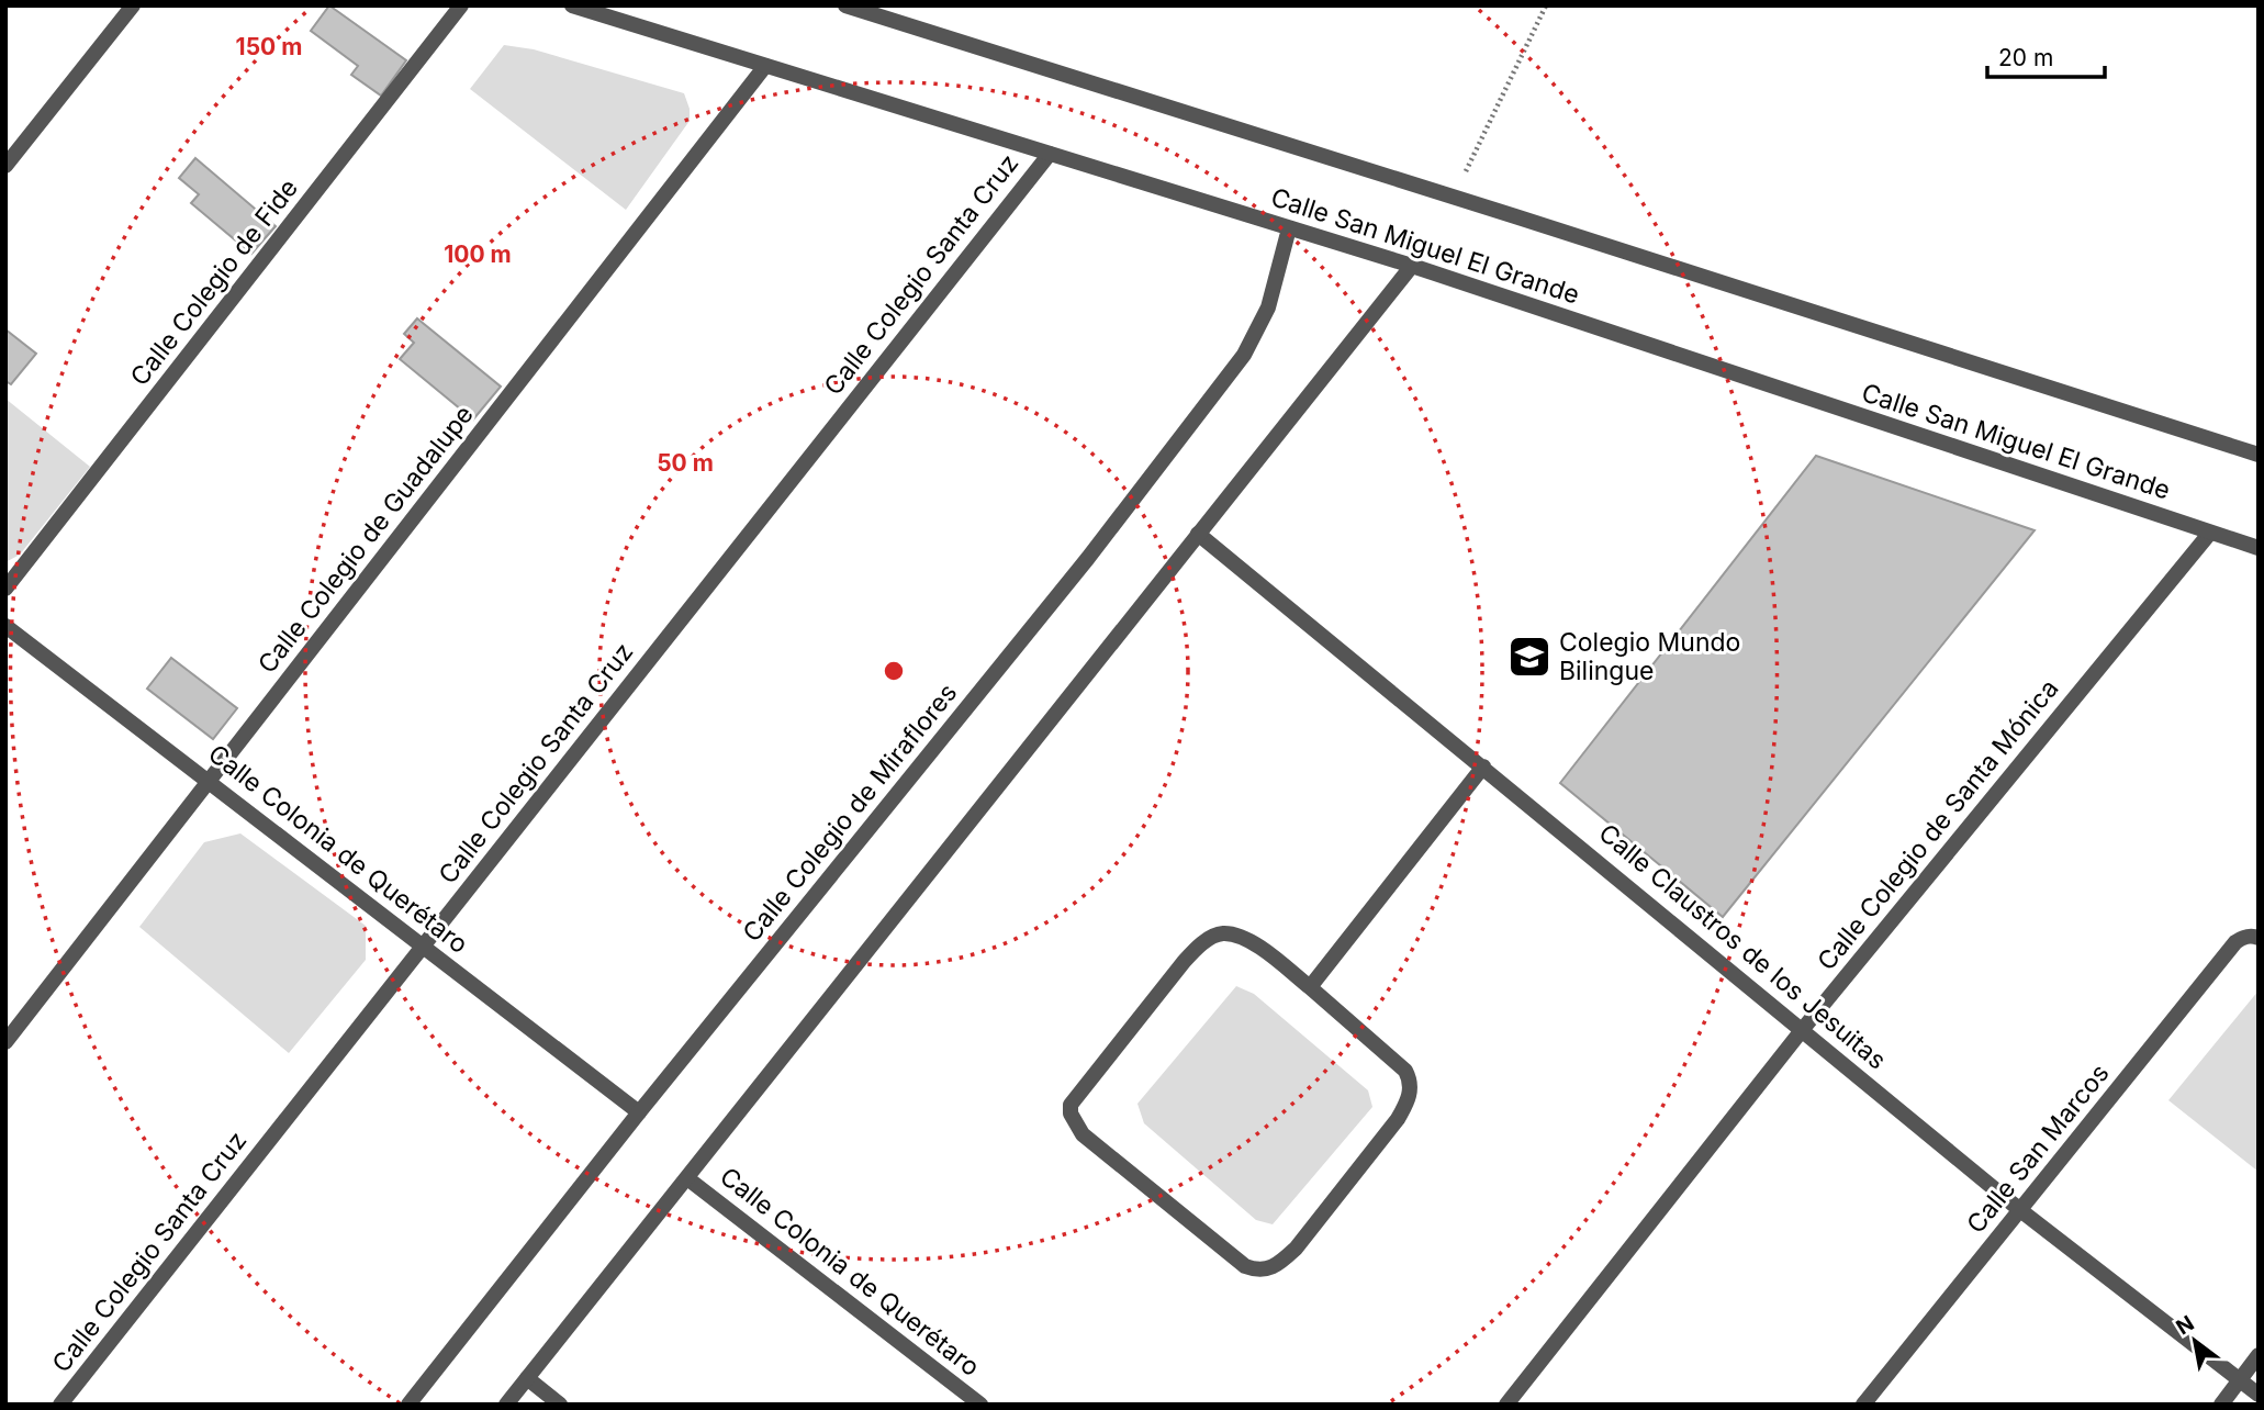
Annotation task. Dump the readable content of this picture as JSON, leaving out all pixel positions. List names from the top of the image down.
{
  "streets": {
    "street": [
      "Calle San Miguel El Grande",
      "Calle Colegio Santa Cruz",
      "Calle Colegio de Fide",
      "Calle Colegio de Guadalupe",
      "Calle Colegio de Miraflores",
      "Calle Colegio de Santa Mónica",
      "Calle Colonia de Querétaro",
      "Calle Claustros de los Jesuitas",
      "Calle San Marcos"
    ]
  },
  "crossings": [
    ["Calle San Miguel El Grande", "Calle Colegio Santa Cruz"],
    ["Calle San Miguel El Grande", "Calle Colegio de Guadalupe"],
    ["Calle San Miguel El Grande", "Calle Colegio de Miraflores"],
    ["Calle San Miguel El Grande", "Calle Colegio de Santa Mónica"],
    ["Calle Colegio Santa Cruz", "Calle Colonia de Querétaro"],
    ["Calle Colegio de Guadalupe", "Calle Colonia de Querétaro"],
    ["Calle Colegio de Miraflores", "Calle Colonia de Querétaro"],
    ["Calle Colegio de Santa Mónica", "Calle Claustros de los Jesuitas"],
    ["Calle Claustros de los Jesuitas", "Calle San Marcos"]
  ],
  "places": {
    "school or university": ["Colegio Mundo Bilingue"]
  },
  "scale_bar": "20 m",
  "north": "top left",
  "rings": ["150 m", "100 m", "50 m"]
}
